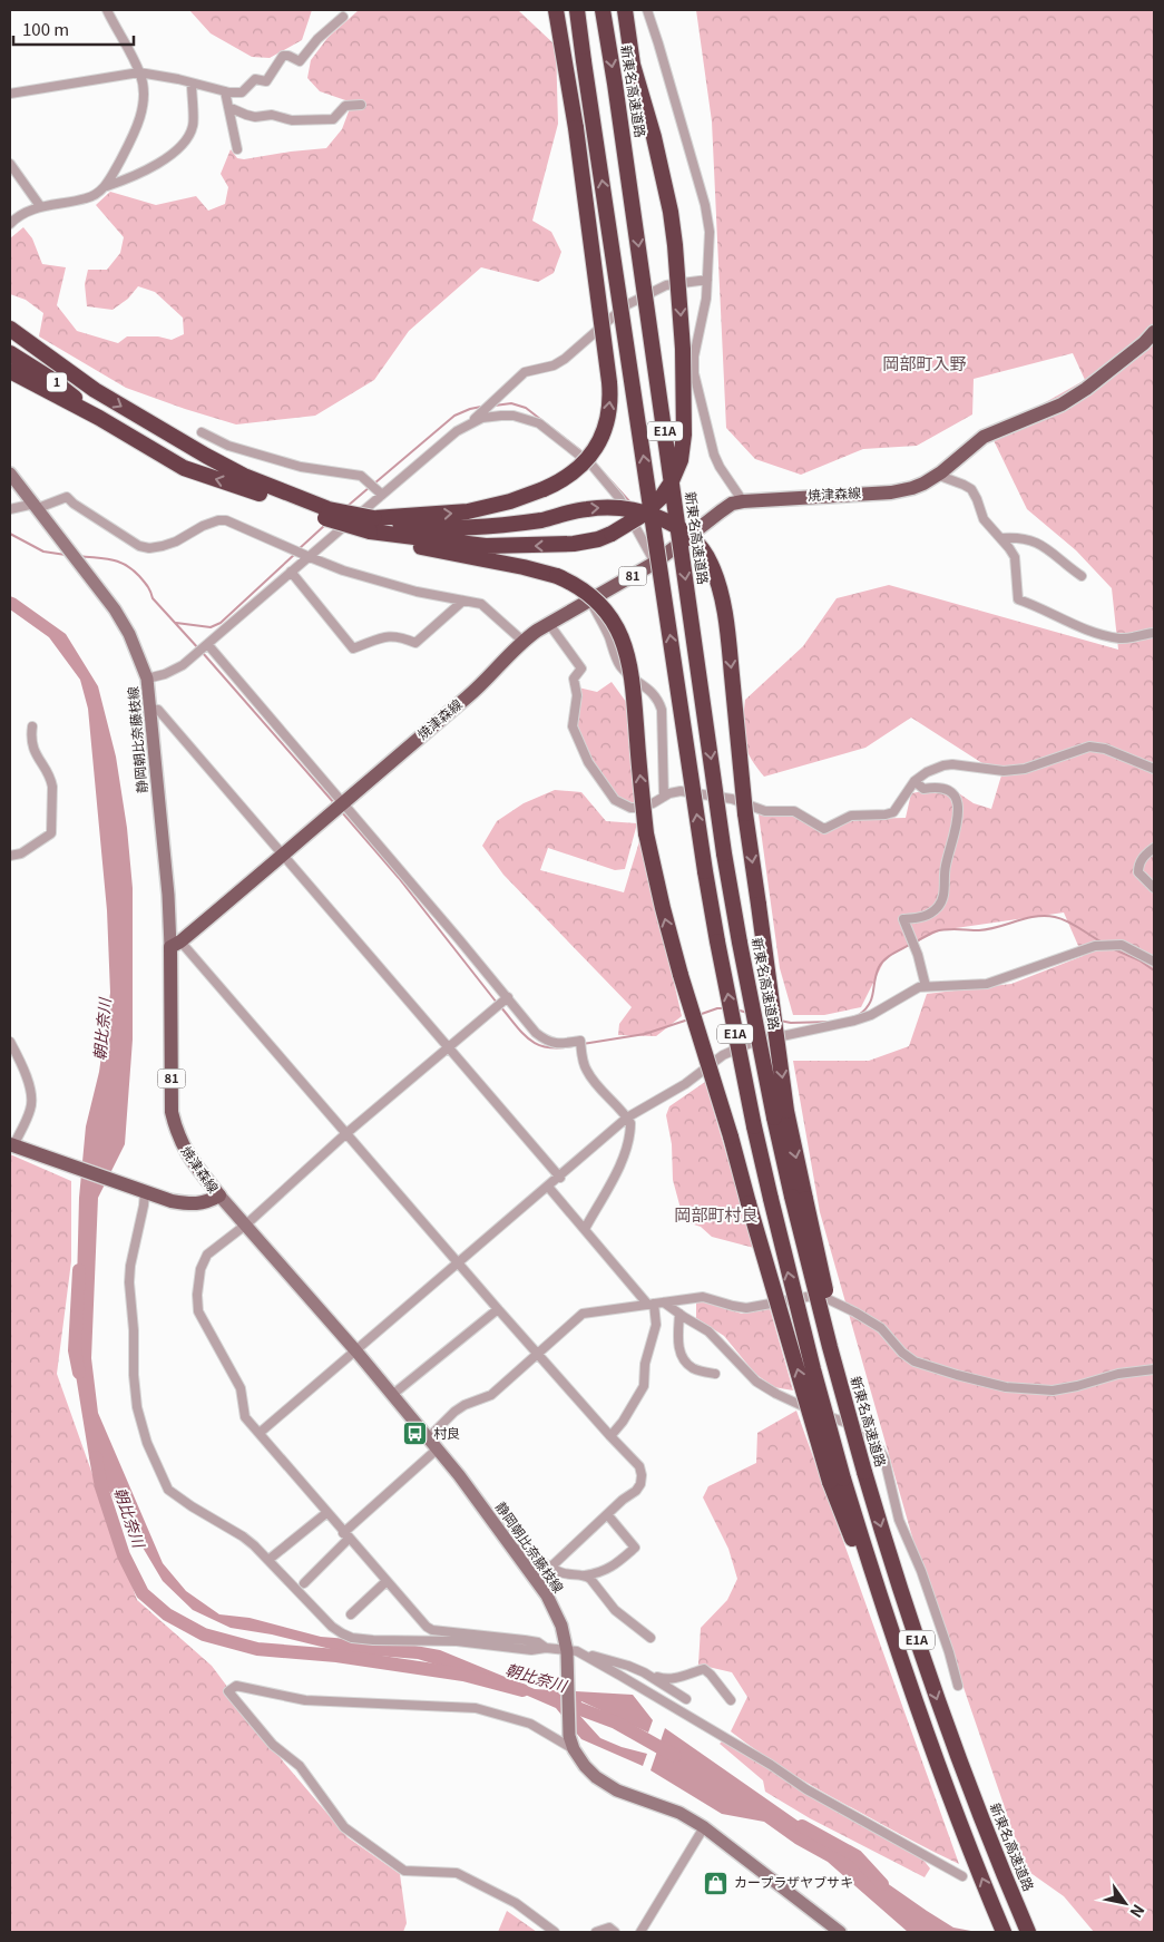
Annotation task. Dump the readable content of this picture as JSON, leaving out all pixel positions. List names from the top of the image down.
{
  "streets": {
    "highway": ["新東名高速道路", "1", "E1A"],
    "main road": ["焼津森線", "81", "静岡朝比奈藤枝線"]
  },
  "crossings": [
    ["焼津森線", "静岡朝比奈藤枝線"]
  ],
  "districts": ["岡部町入野", "岡部町村良"],
  "water": ["朝比奈川"],
  "places": {
    "bus stop": ["村良"],
    "shop": ["カープラザヤブサキ"]
  },
  "scale_bar": "100 m",
  "north": "bottom right"
}
